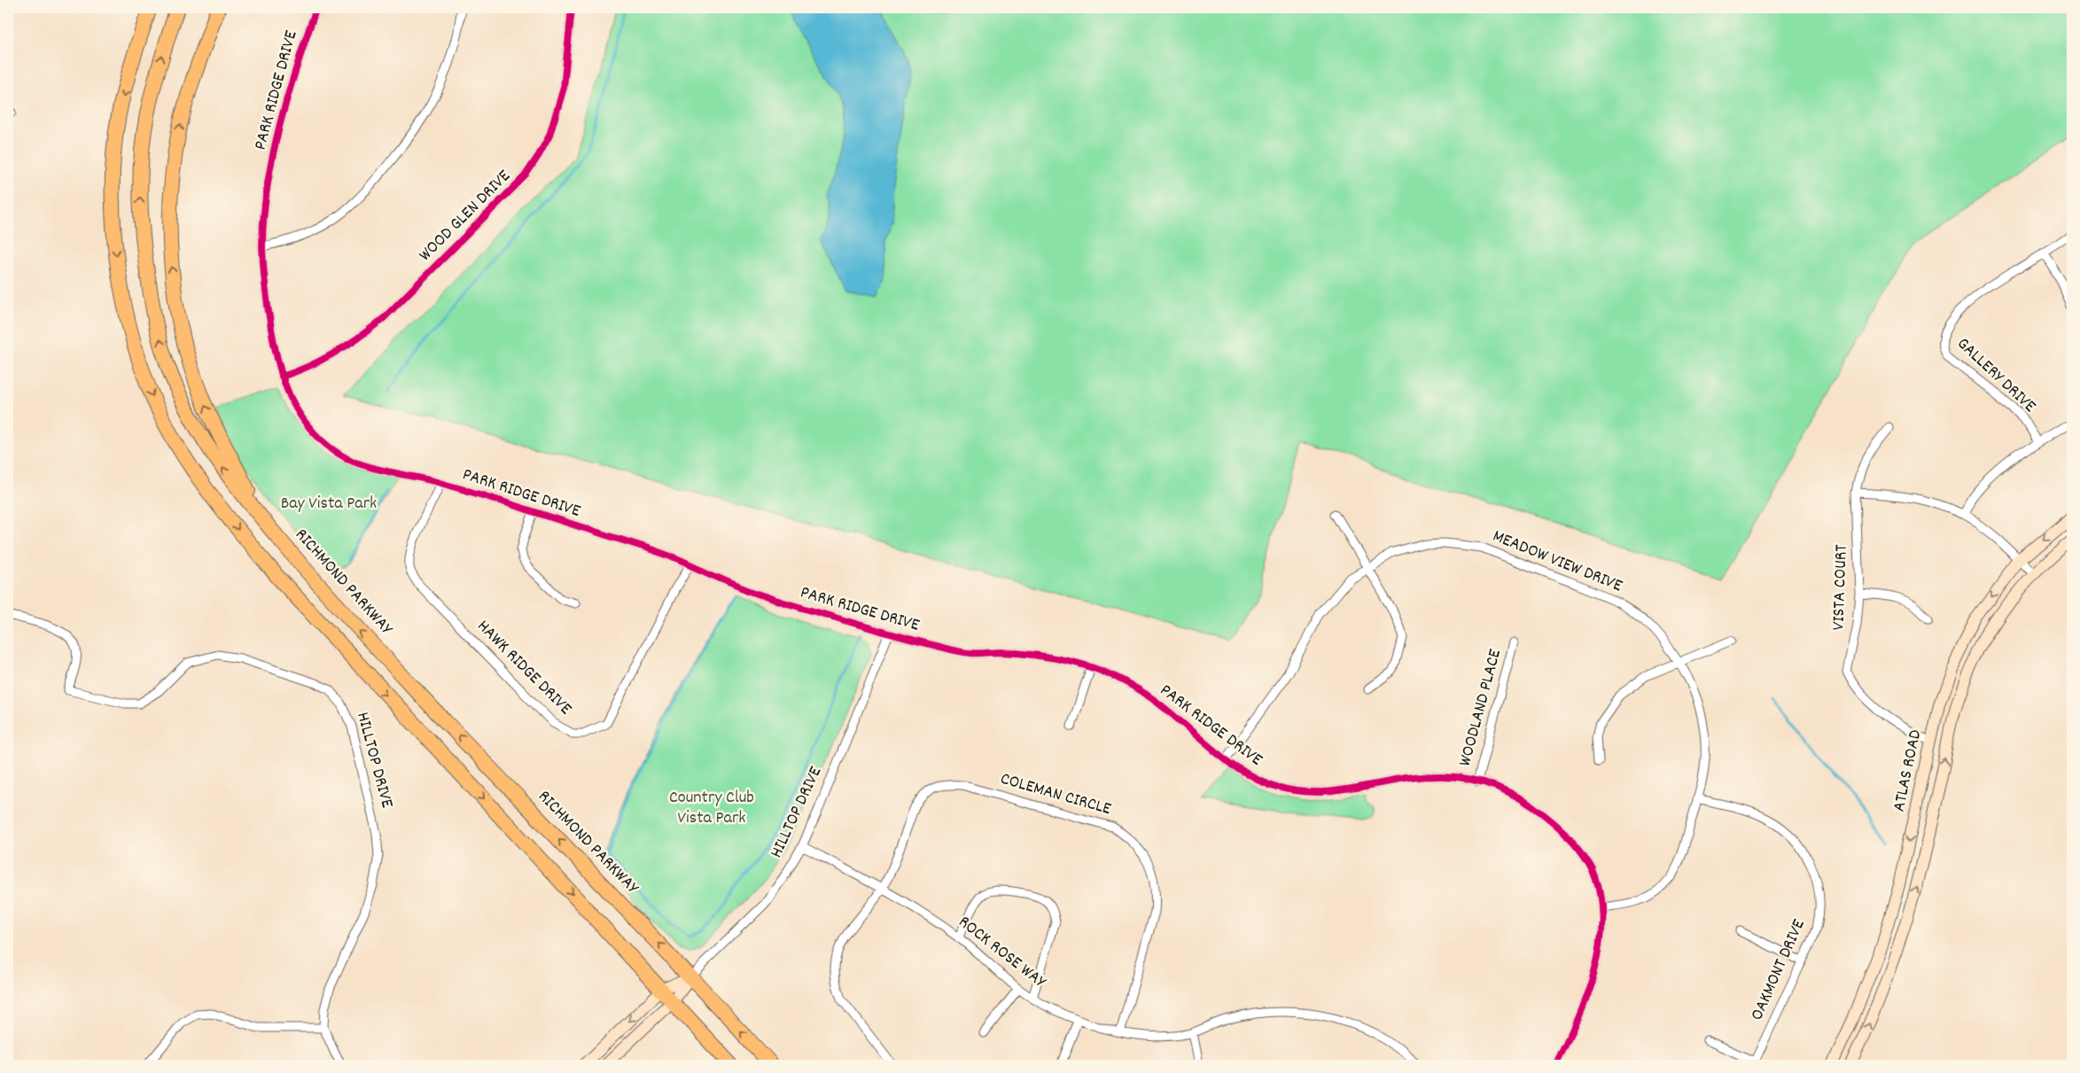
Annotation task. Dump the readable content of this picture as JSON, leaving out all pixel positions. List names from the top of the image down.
{
  "streets": {
    "highway": ["RICHMOND PARKWAY"],
    "street": [
      "PARK RIDGE DRIVE",
      "WOOD GLEN DRIVE",
      "GALLERY DRIVE",
      "MEADOW VIEW DRIVE",
      "VISTA COURT",
      "HAWK RIDGE DRIVE",
      "WOODLAND PLACE",
      "HILLTOP DRIVE",
      "ATLAS ROAD",
      "COLEMAN CIRCLE",
      "ROCK ROSE WAY",
      "OAKMONT DRIVE"
    ]
  },
  "crossings": [
    ["PARK RIDGE DRIVE", "WOOD GLEN DRIVE"],
    ["PARK RIDGE DRIVE", "MEADOW VIEW DRIVE"],
    ["PARK RIDGE DRIVE", "HAWK RIDGE DRIVE"],
    ["PARK RIDGE DRIVE", "WOODLAND PLACE"],
    ["PARK RIDGE DRIVE", "HILLTOP DRIVE"],
    ["MEADOW VIEW DRIVE", "OAKMONT DRIVE"],
    ["RICHMOND PARKWAY", "HILLTOP DRIVE"],
    ["VISTA COURT", "ATLAS ROAD"],
    ["HILLTOP DRIVE", "ROCK ROSE WAY"],
    ["COLEMAN CIRCLE", "ROCK ROSE WAY"]
  ],
  "parks": ["Bay Vista Park", "Country Club Vista Park"]
}
